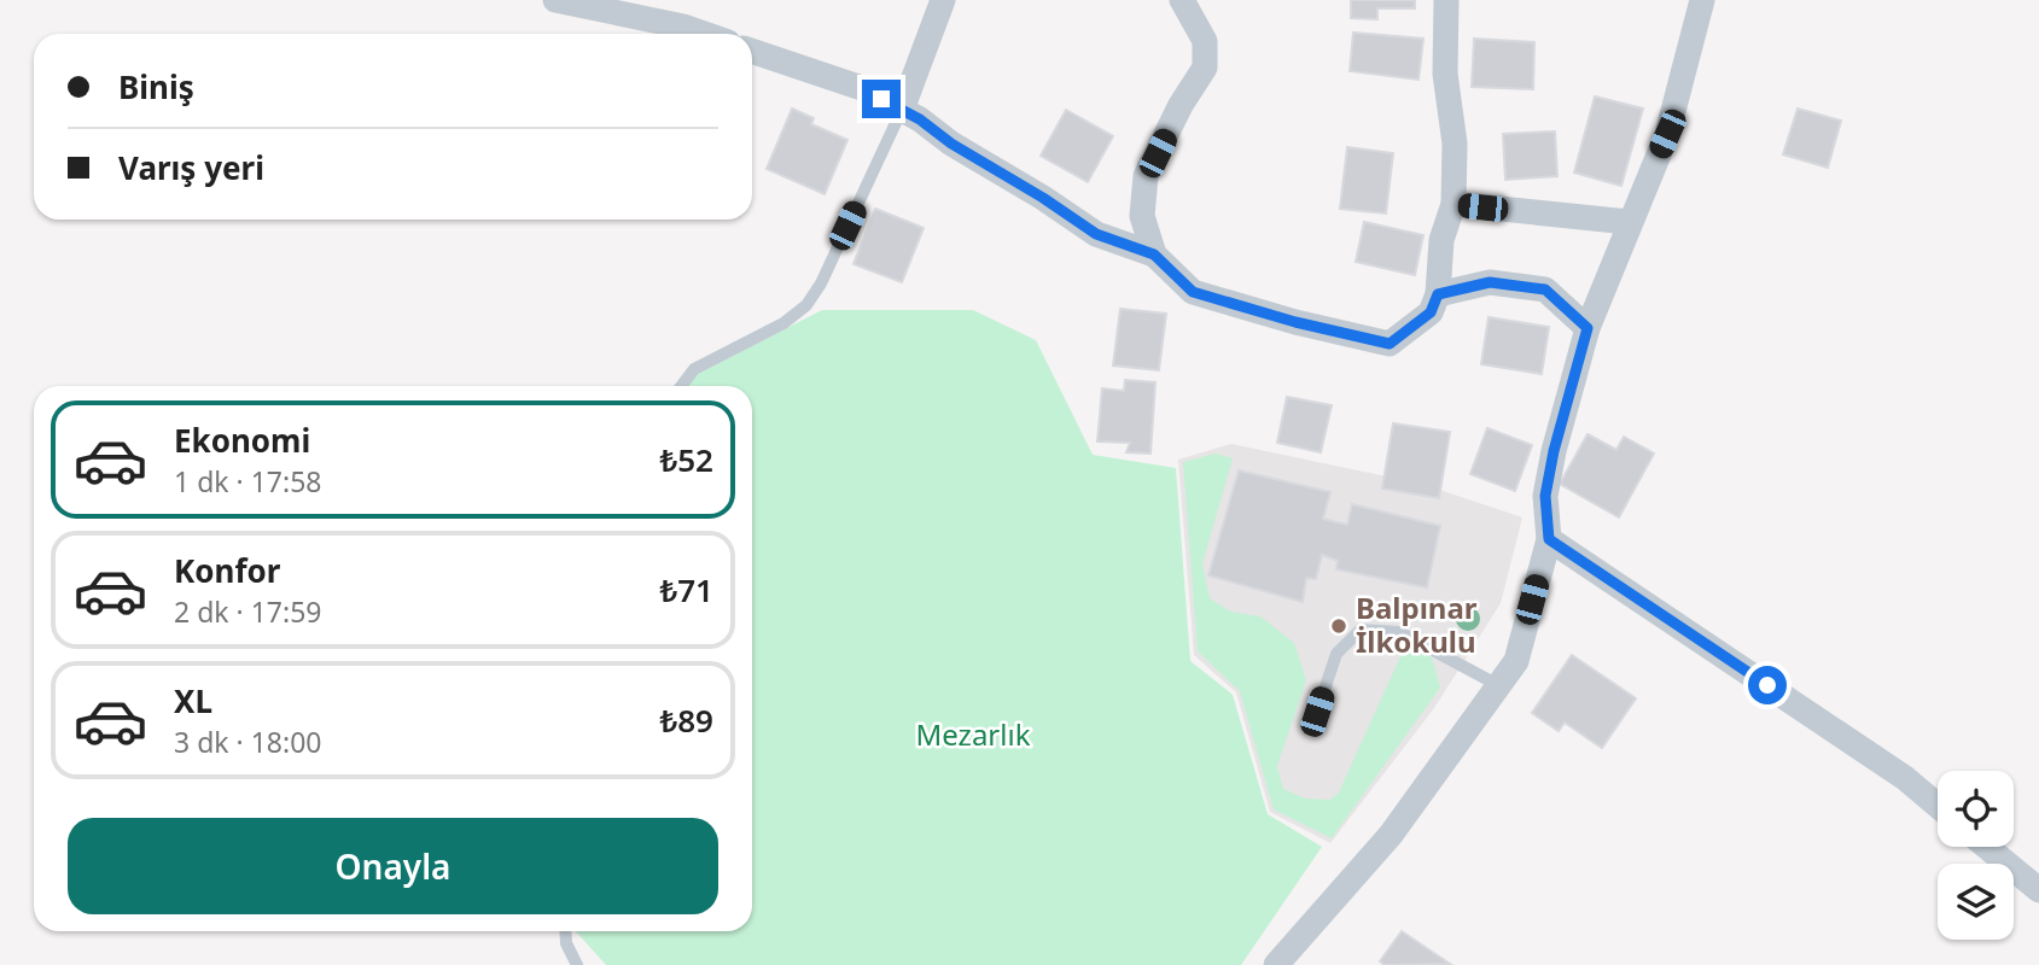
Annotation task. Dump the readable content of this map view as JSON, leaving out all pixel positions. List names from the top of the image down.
{
  "parks": ["Mezarlık"],
  "places": ["Balpınar İlkokulu"],
  "page": {
    "banner": ["Biniş", "Varış yeri"],
    "list": [
      {
        "name": "Ekonomi",
        "note": "1 dk · 17:58",
        "value": "₺52"
      },
      {
        "name": "Konfor",
        "note": "2 dk · 17:59",
        "value": "₺71"
      },
      {
        "name": "XL",
        "note": "3 dk · 18:00",
        "value": "₺89"
      }
    ],
    "buttons": "Onayla"
  }
}
